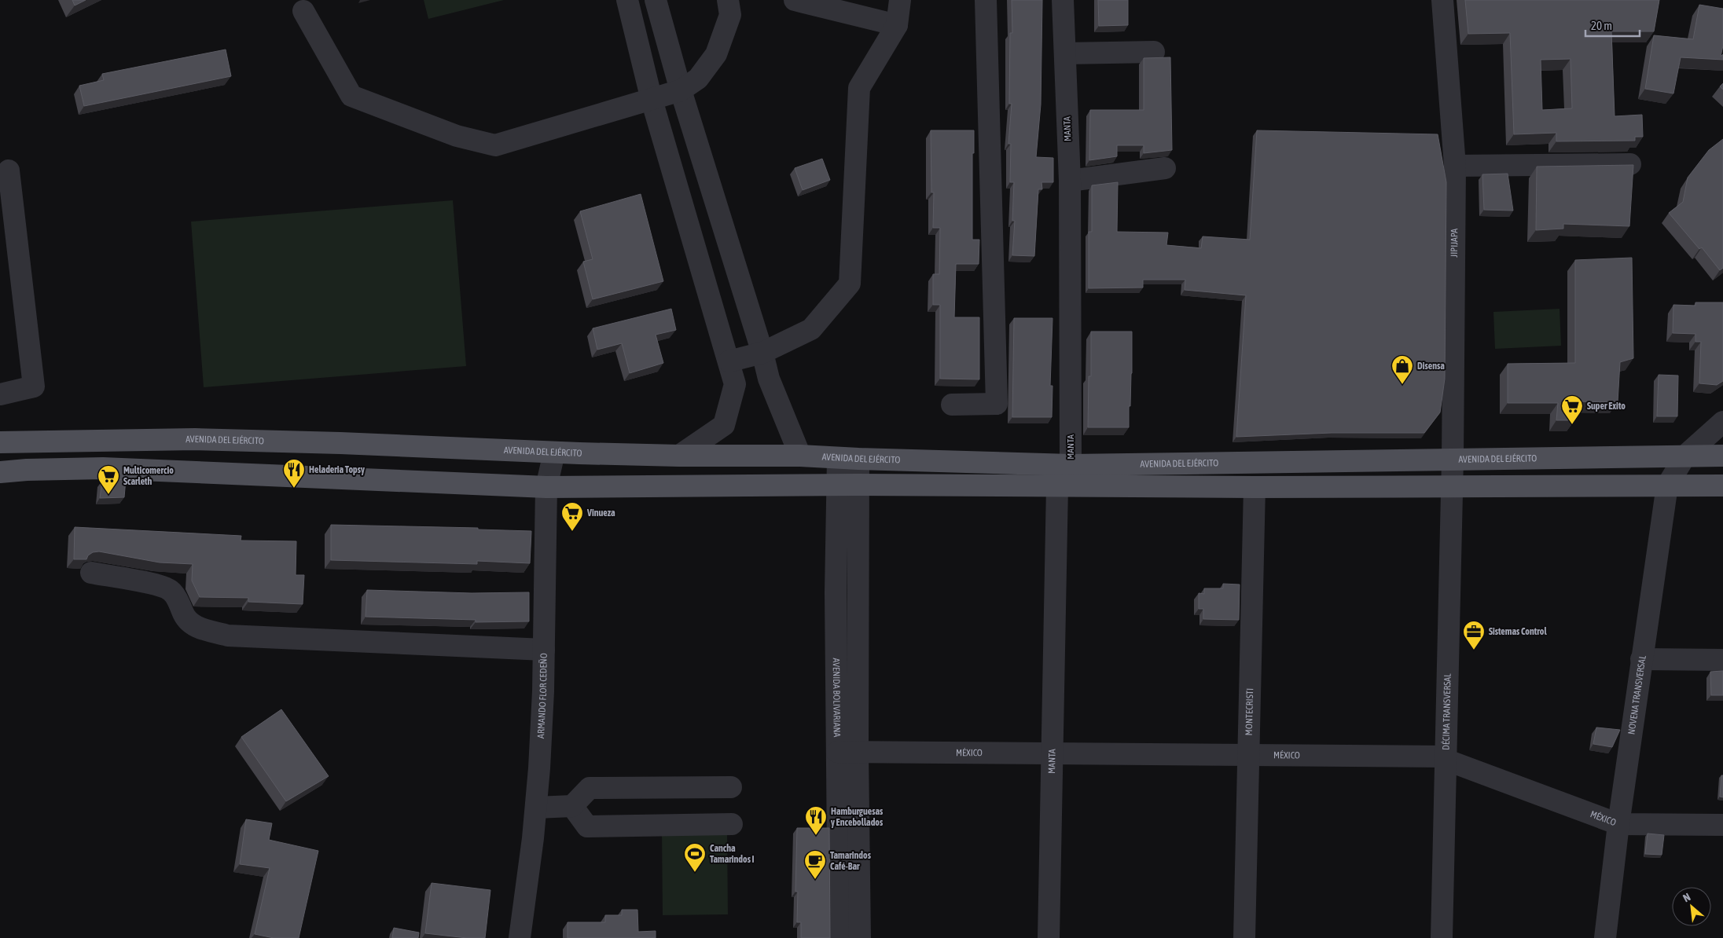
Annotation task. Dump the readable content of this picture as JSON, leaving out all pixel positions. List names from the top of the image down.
{
  "streets": {
    "main road": ["AVENIDA DEL EJÉRCITO"],
    "street": [
      "MANTA",
      "JIPIJAPA",
      "NOVENA TRANSVERSAL",
      "ARMANDO FLOR CEDEÑO",
      "AVENIDA BOLIVARIANA",
      "DÉCIMA TRANSVERSAL",
      "MONTECRISTI",
      "MÉXICO"
    ]
  },
  "crossings": [
    ["MANTA", "AVENIDA DEL EJÉRCITO"],
    ["MANTA", "MÉXICO"],
    ["JIPIJAPA", "AVENIDA DEL EJÉRCITO"],
    ["JIPIJAPA", "DÉCIMA TRANSVERSAL"],
    ["AVENIDA DEL EJÉRCITO", "NOVENA TRANSVERSAL"],
    ["AVENIDA DEL EJÉRCITO", "ARMANDO FLOR CEDEÑO"],
    ["AVENIDA DEL EJÉRCITO", "AVENIDA BOLIVARIANA"],
    ["NOVENA TRANSVERSAL", "MÉXICO"],
    ["AVENIDA BOLIVARIANA", "MÉXICO"],
    ["DÉCIMA TRANSVERSAL", "MÉXICO"],
    ["MONTECRISTI", "MÉXICO"]
  ],
  "places": {
    "shop": ["Disensa"],
    "supermarket": ["Super Exito", "Multicomercio Scarleth", "Vinueza"],
    "restaurant": ["Heladeria Topsy", "Hamburguesas y Encebollados"],
    "office": ["Sistemas Control"],
    "sports": ["Cancha Tamarindos I"],
    "cafe": ["Tamarindos Café-Bar"]
  },
  "scale_bar": "20 m",
  "north": "top left"
}
